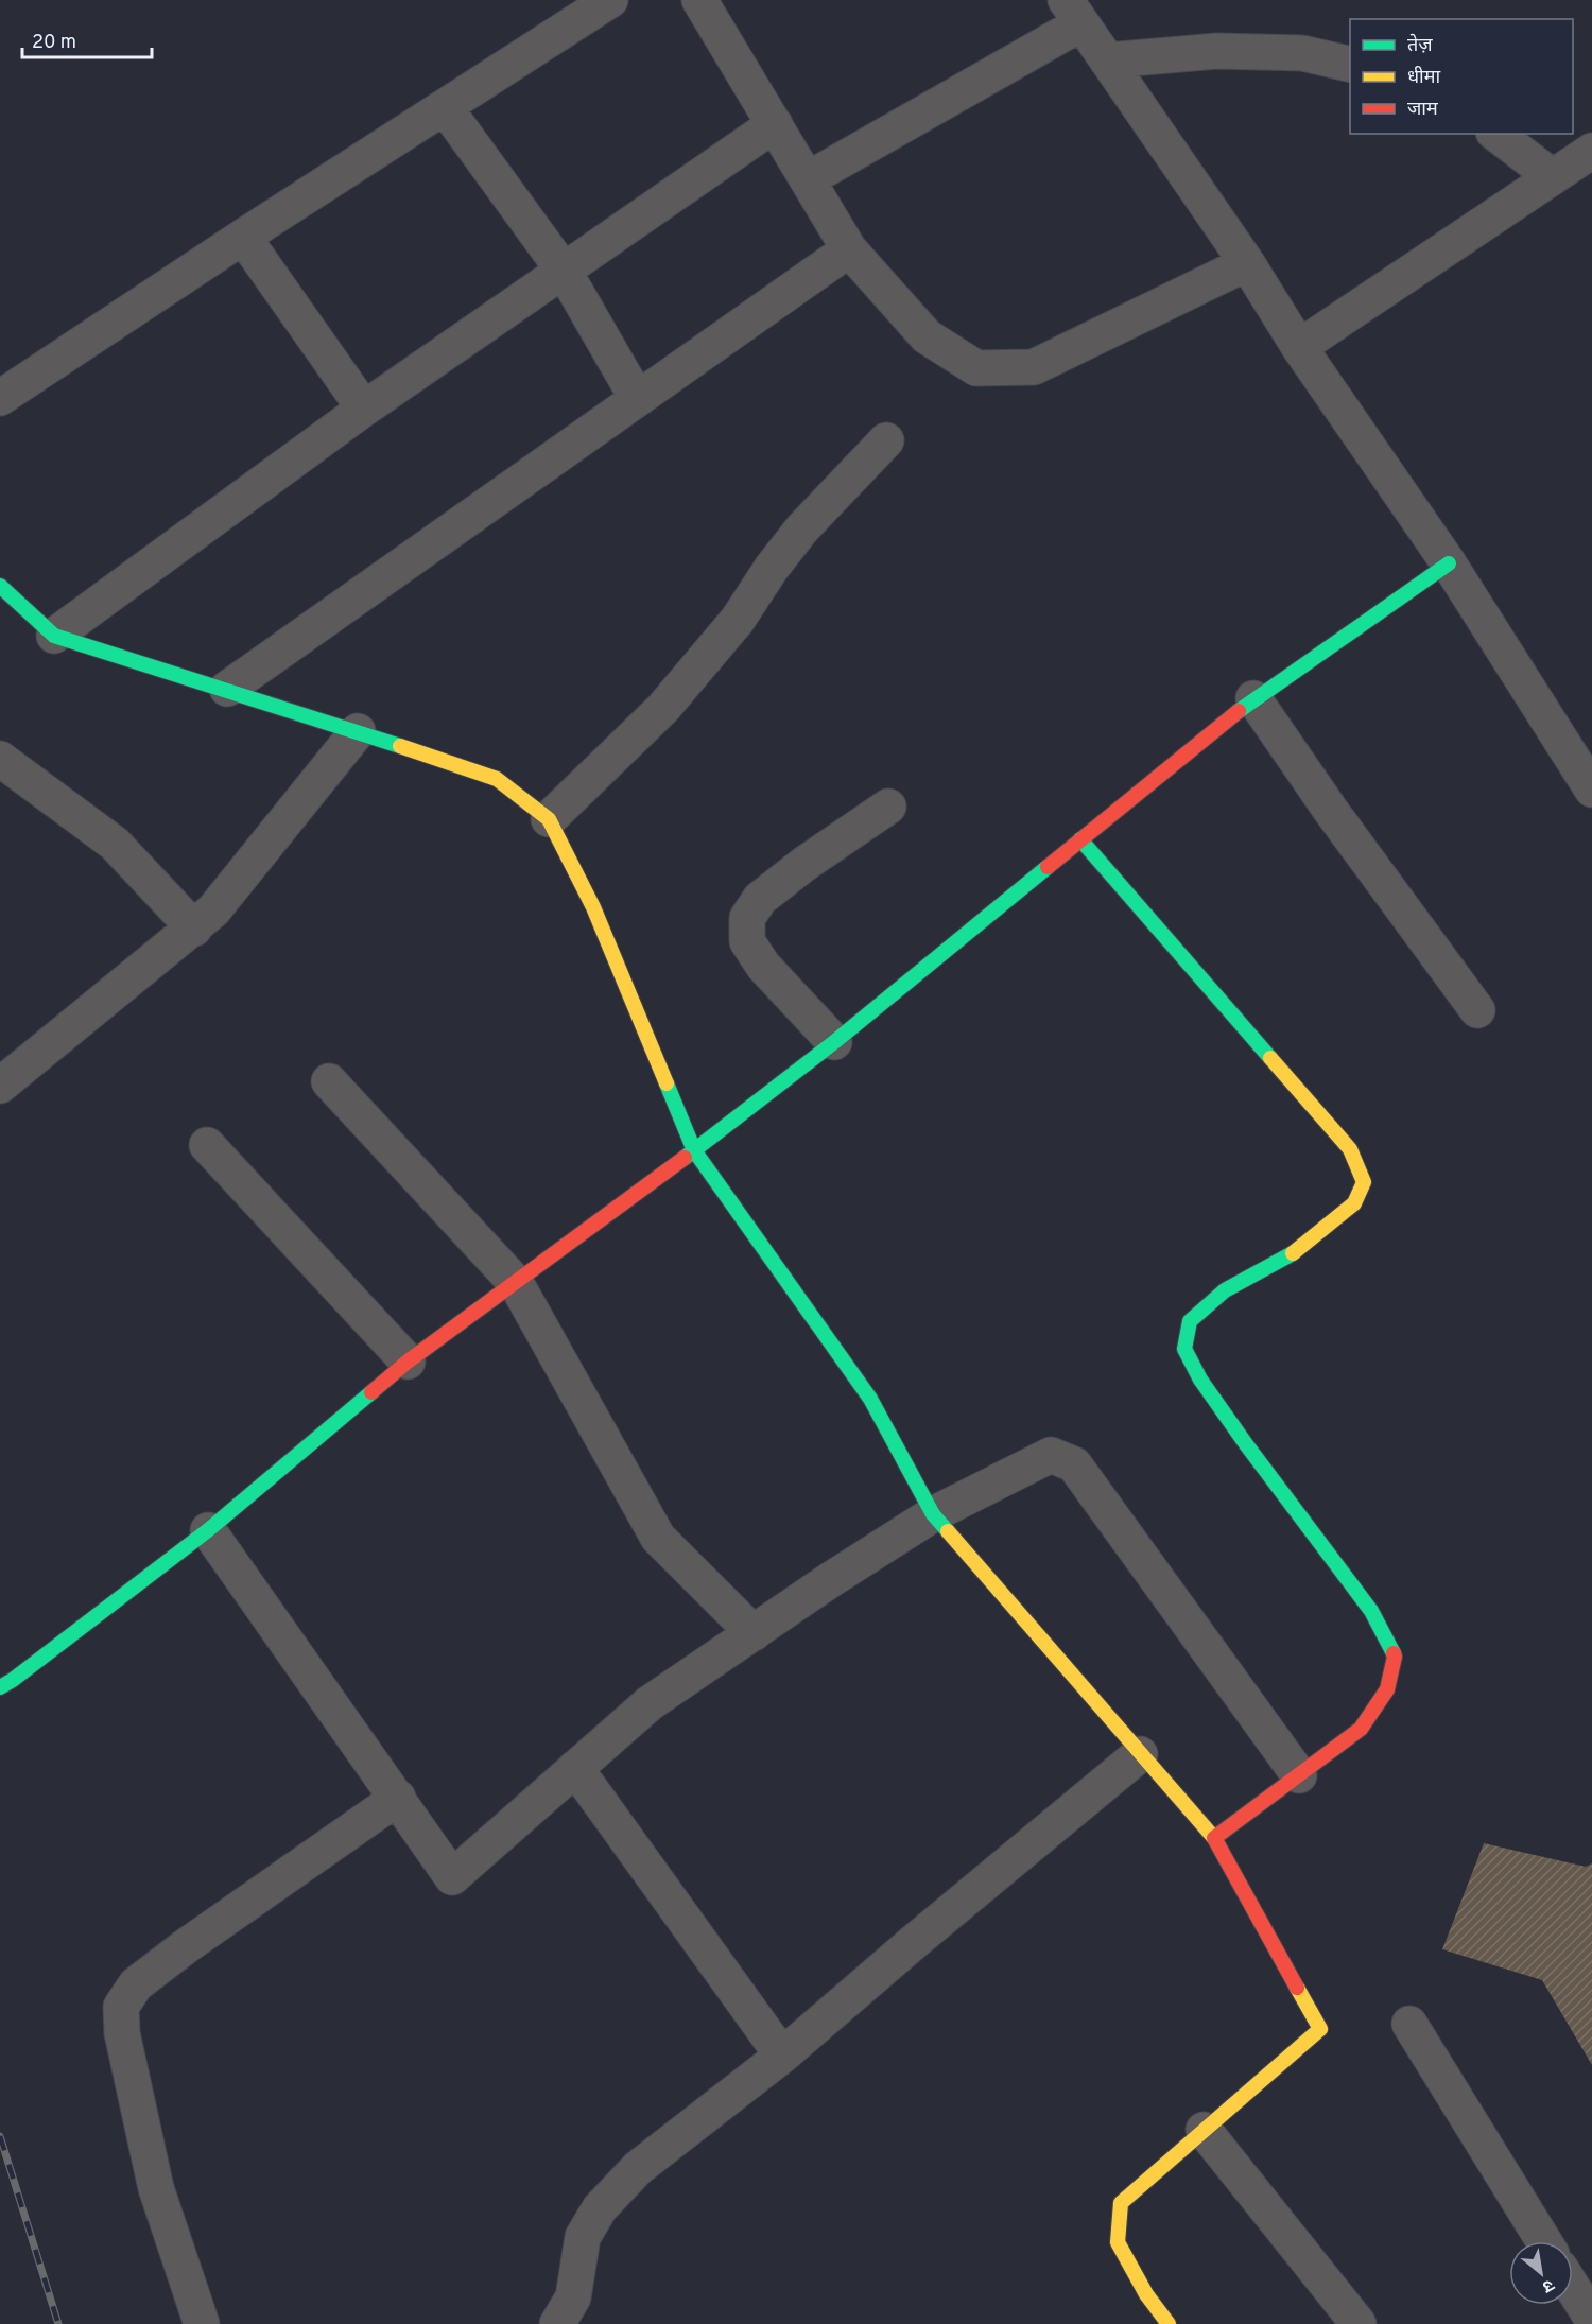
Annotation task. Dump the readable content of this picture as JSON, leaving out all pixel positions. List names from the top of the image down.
{
  "legend": ["तेज़", "धीमा", "जाम"],
  "scale_bar": "20 m",
  "north": "bottom right"
}
